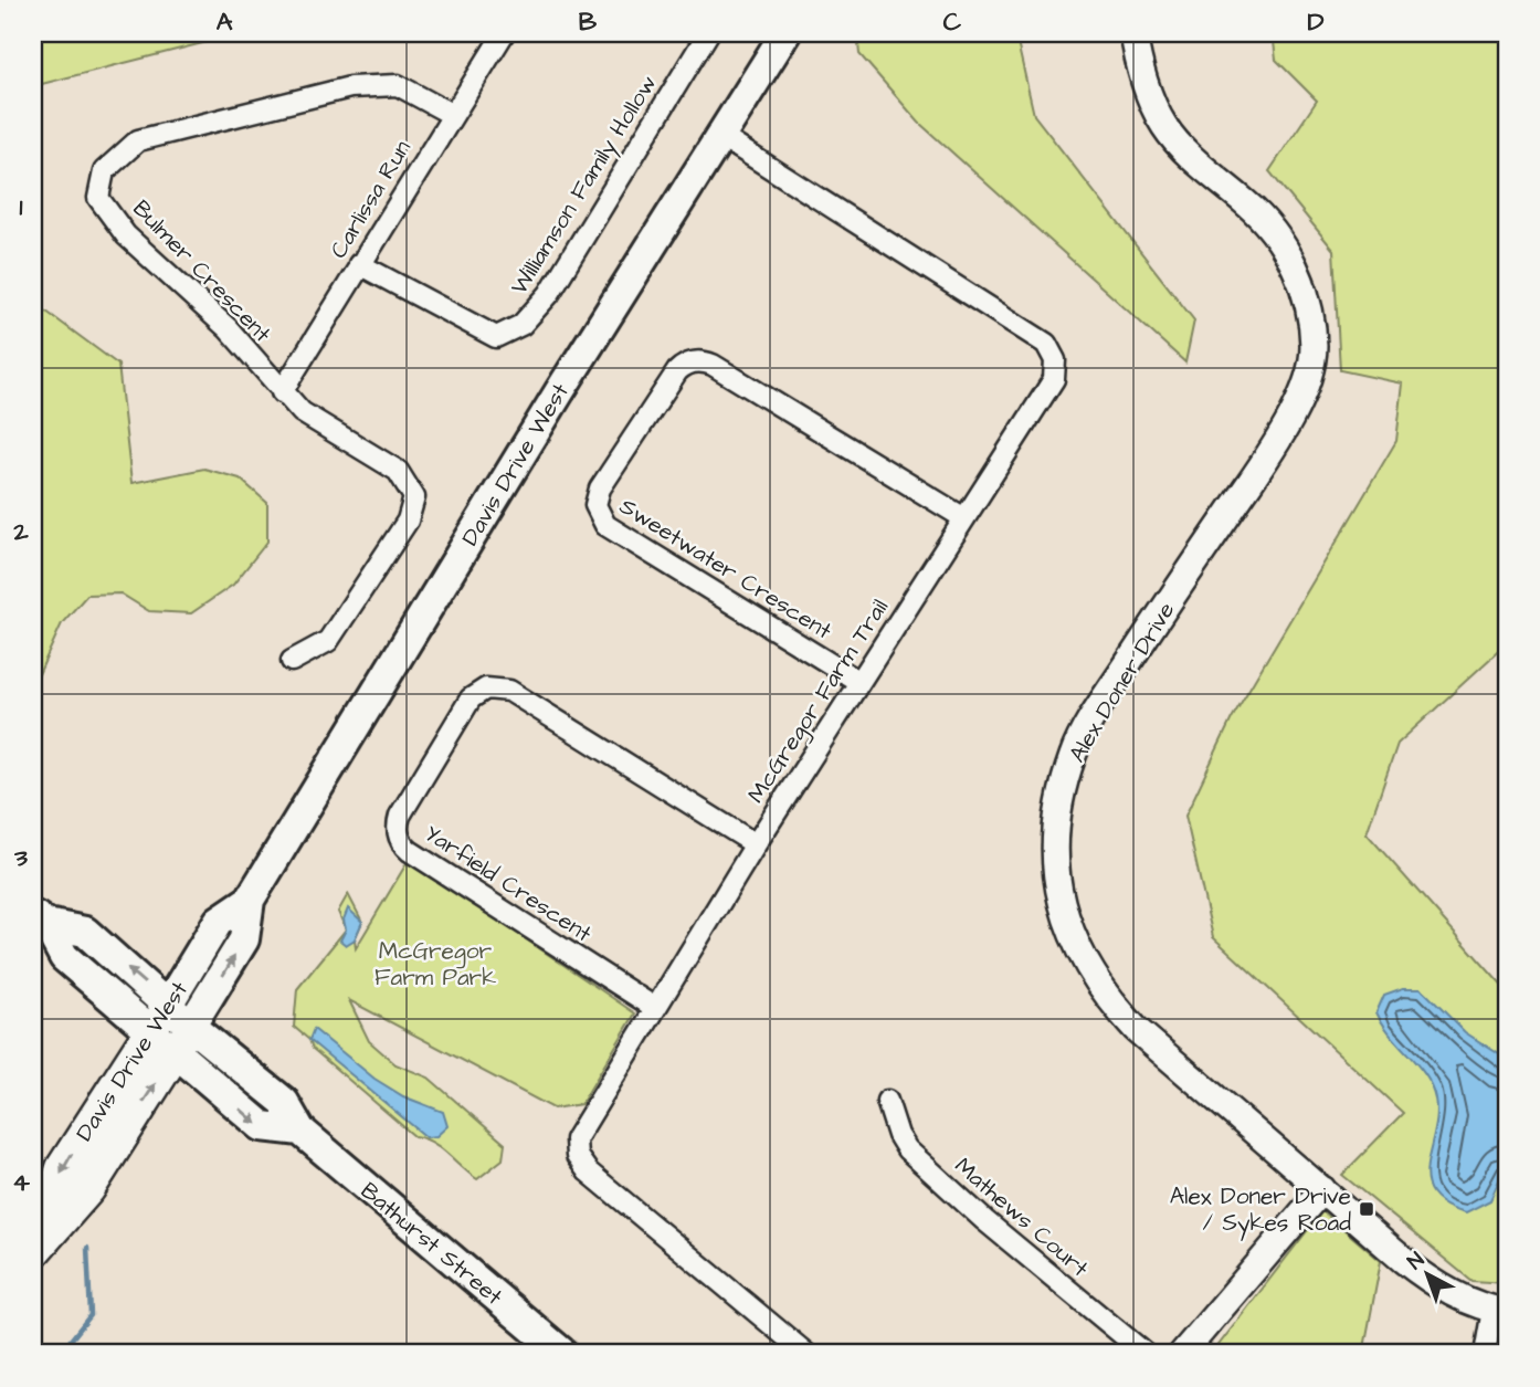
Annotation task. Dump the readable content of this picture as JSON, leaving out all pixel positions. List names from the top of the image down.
{
  "streets": {
    "highway": ["Davis Drive West"],
    "main road": ["Bathurst Street"],
    "street": [
      "Williamson Family Hollow",
      "Carlissa Run",
      "Bulmer Crescent",
      "Sweetwater Crescent",
      "Alex Doner Drive",
      "McGregor Farm Trail",
      "Yarfield Crescent",
      "Mathews Court"
    ]
  },
  "crossings": [
    ["Williamson Family Hollow", "Carlissa Run"],
    ["Carlissa Run", "Bulmer Crescent"],
    ["Davis Drive West", "McGregor Farm Trail"],
    ["Davis Drive West", "Bathurst Street"],
    ["Sweetwater Crescent", "McGregor Farm Trail"],
    ["McGregor Farm Trail", "Yarfield Crescent"]
  ],
  "parks": ["McGregor Farm Park"],
  "places": {
    "transit": ["Alex Doner Drive / Sykes Road"]
  },
  "north": "top left",
  "grid": {
    "columns": [
      "A",
      "B",
      "C",
      "D"
    ],
    "rows": [
      "1",
      "2",
      "3",
      "4"
    ]
  }
}
